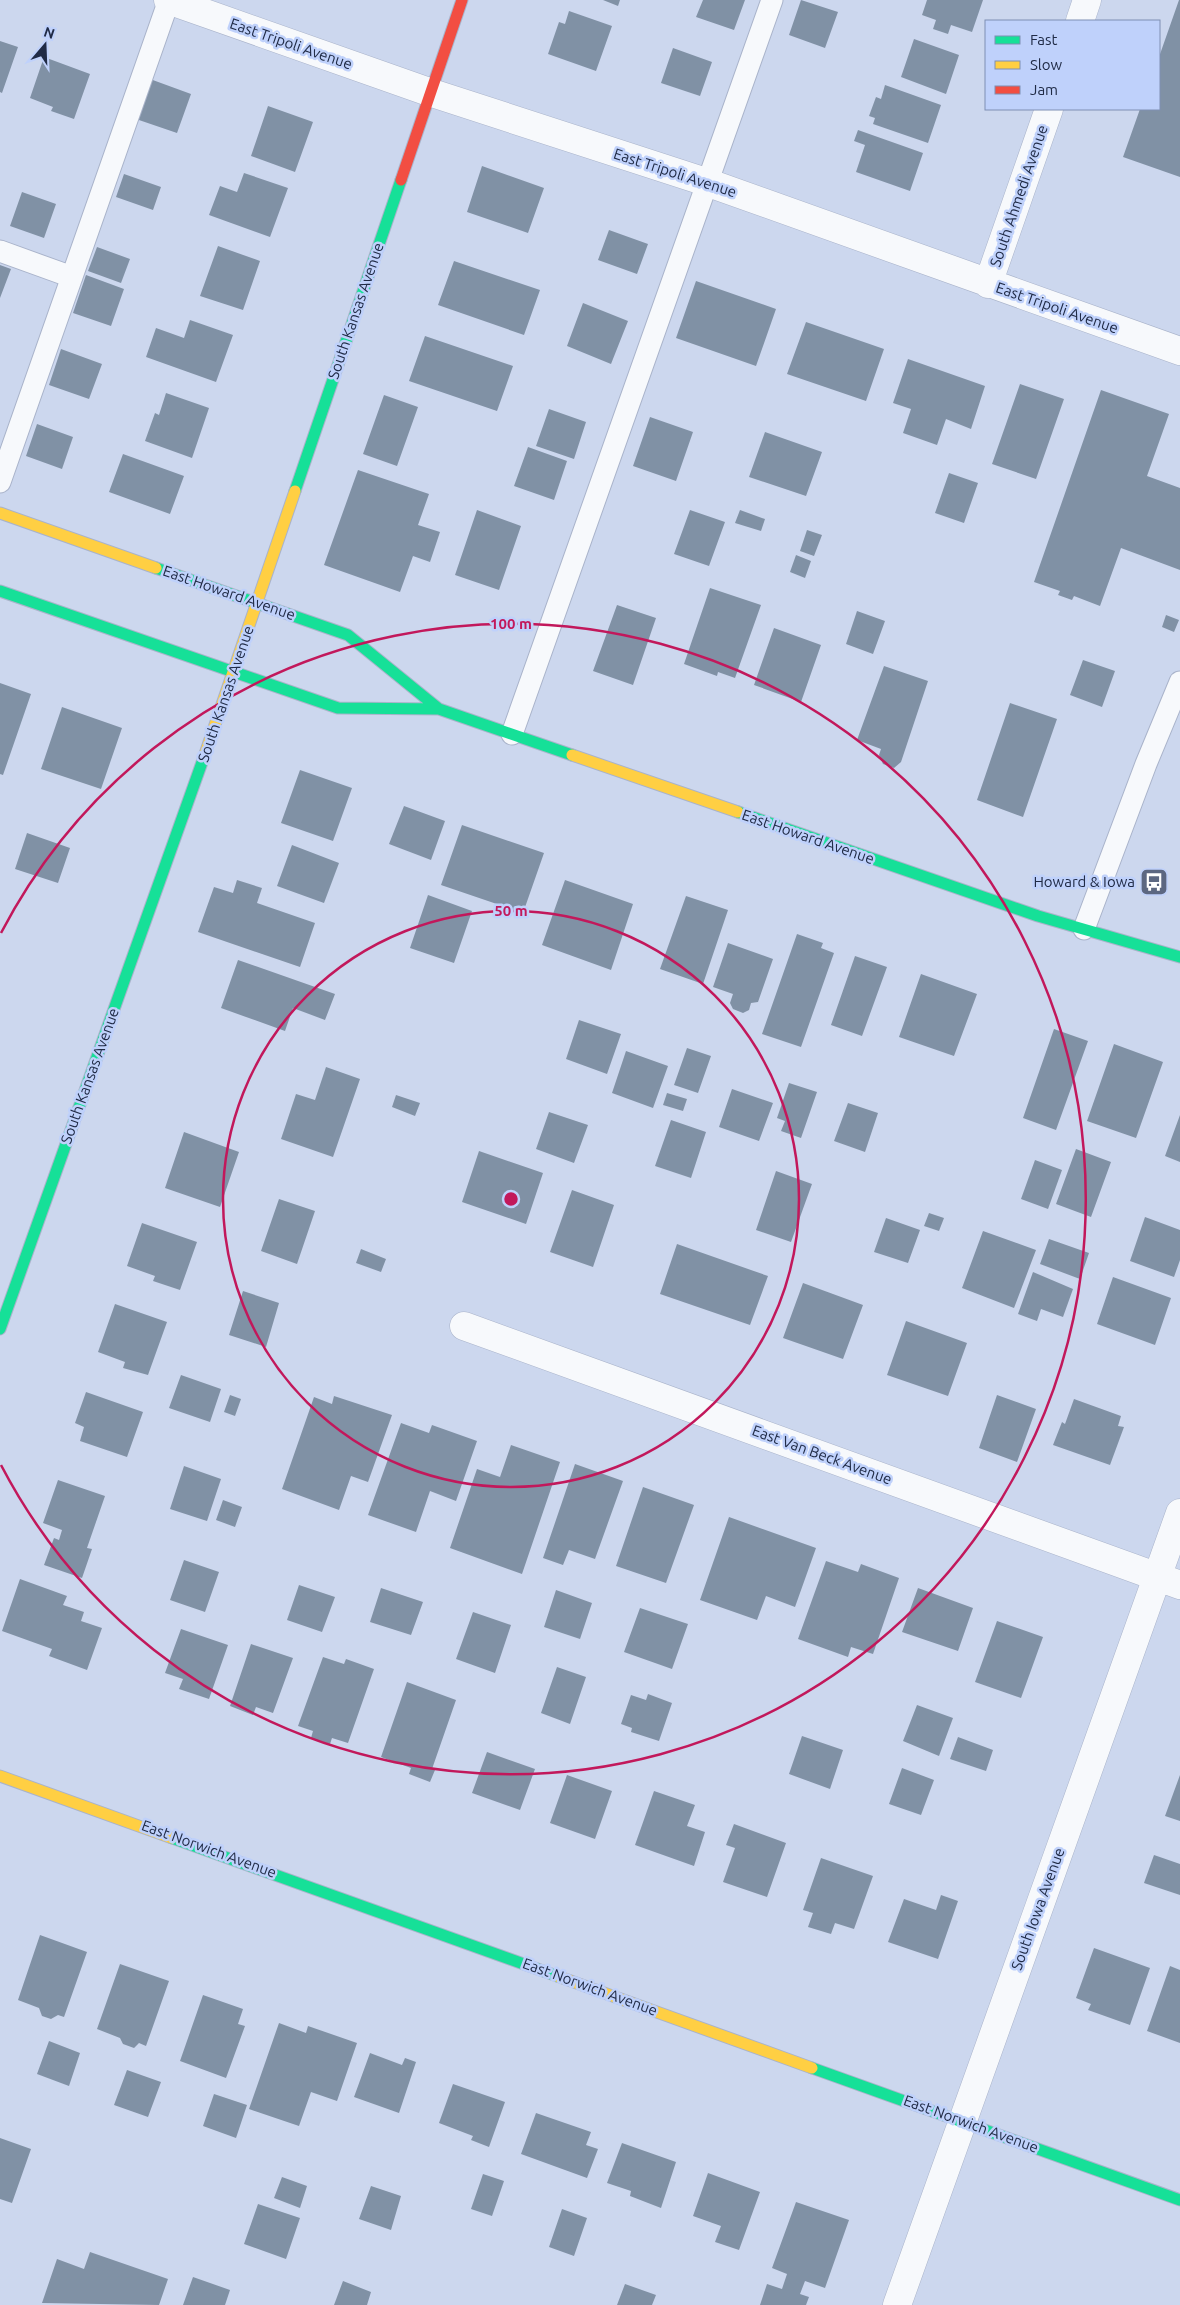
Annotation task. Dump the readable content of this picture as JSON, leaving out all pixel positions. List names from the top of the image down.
{
  "streets": {
    "street": [
      "East Tripoli Avenue",
      "South Ahmedi Avenue",
      "South Kansas Avenue",
      "East Howard Avenue",
      "East Van Beck Avenue",
      "East Norwich Avenue",
      "South Iowa Avenue"
    ]
  },
  "crossings": [
    ["East Tripoli Avenue", "South Ahmedi Avenue"],
    ["East Tripoli Avenue", "South Kansas Avenue"],
    ["South Kansas Avenue", "East Howard Avenue"],
    ["East Van Beck Avenue", "South Iowa Avenue"],
    ["East Norwich Avenue", "South Iowa Avenue"]
  ],
  "places": {
    "bus stop": ["Howard & Iowa"]
  },
  "legend": ["Fast", "Slow", "Jam"],
  "north": "top",
  "rings": ["100 m", "50 m"]
}
